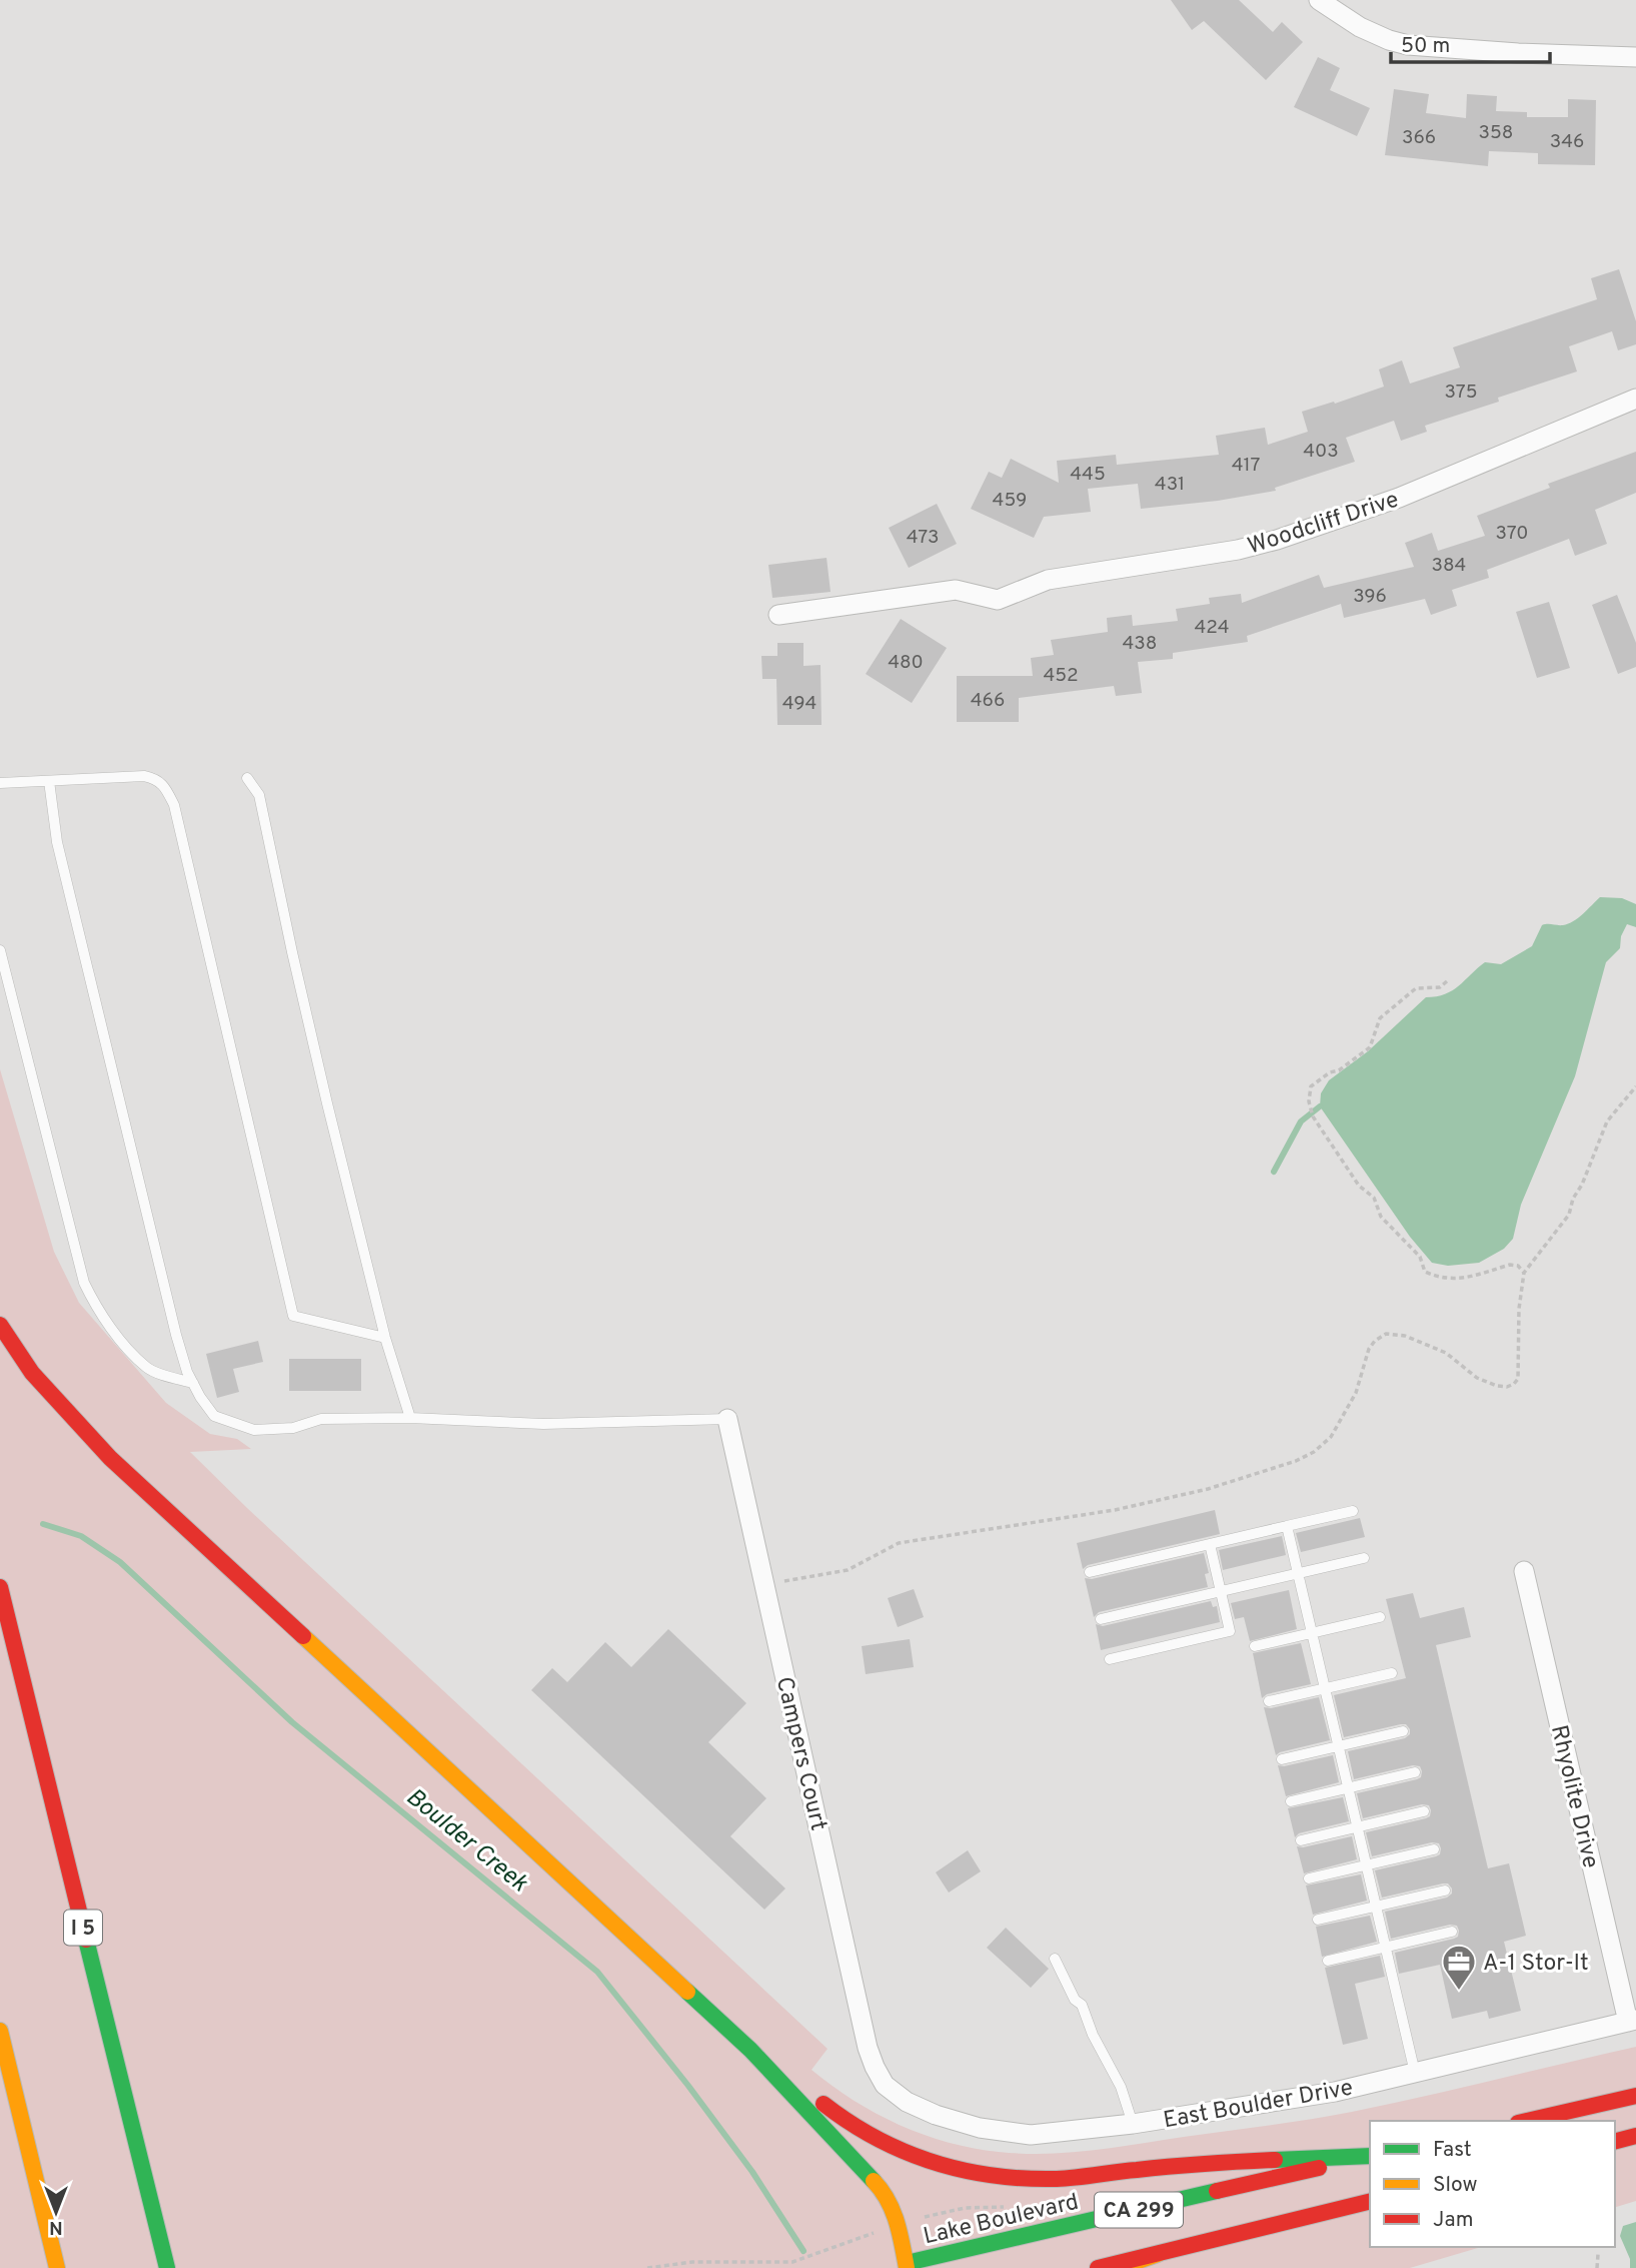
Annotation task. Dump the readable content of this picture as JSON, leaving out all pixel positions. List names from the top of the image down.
{
  "streets": {
    "main road": ["I 5", "CA 299", "Lake Boulevard"],
    "street": [
      "Woodcliff Drive",
      "Campers Court",
      "Rhyolite Drive",
      "East Boulder Drive"
    ]
  },
  "crossings": [
    ["Campers Court", "East Boulder Drive"],
    ["Rhyolite Drive", "East Boulder Drive"]
  ],
  "water": ["Boulder Creek"],
  "places": {
    "office": ["A-1 Stor-It"]
  },
  "house_numbers": [
    "358",
    "366",
    "346",
    "375",
    "403",
    "417",
    "445",
    "431",
    "459",
    "370",
    "473",
    "384",
    "396",
    "424",
    "438",
    "480",
    "452",
    "466",
    "494"
  ],
  "legend": ["Fast", "Slow", "Jam"],
  "scale_bar": "50 m",
  "north": "bottom"
}
